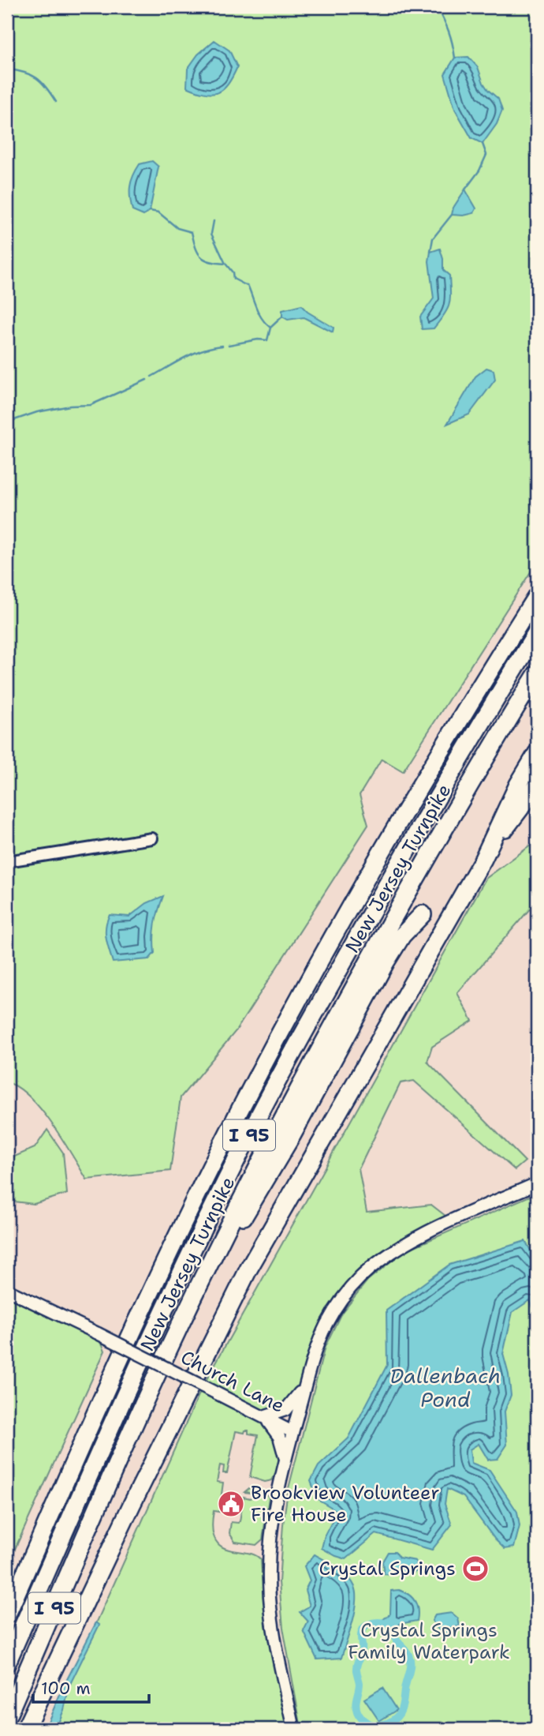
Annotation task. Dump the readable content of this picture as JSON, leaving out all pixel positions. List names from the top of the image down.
{
  "streets": {
    "highway": ["New Jersey Turnpike", "I 95"],
    "street": ["Church Lane"]
  },
  "water": ["Dallenbach Pond"],
  "parks": ["Crystal Springs Family Waterpark"],
  "places": {
    "public building": ["Brookview Volunteer Fire House"],
    "sports": ["Crystal Springs"]
  },
  "scale_bar": "100 m"
}
